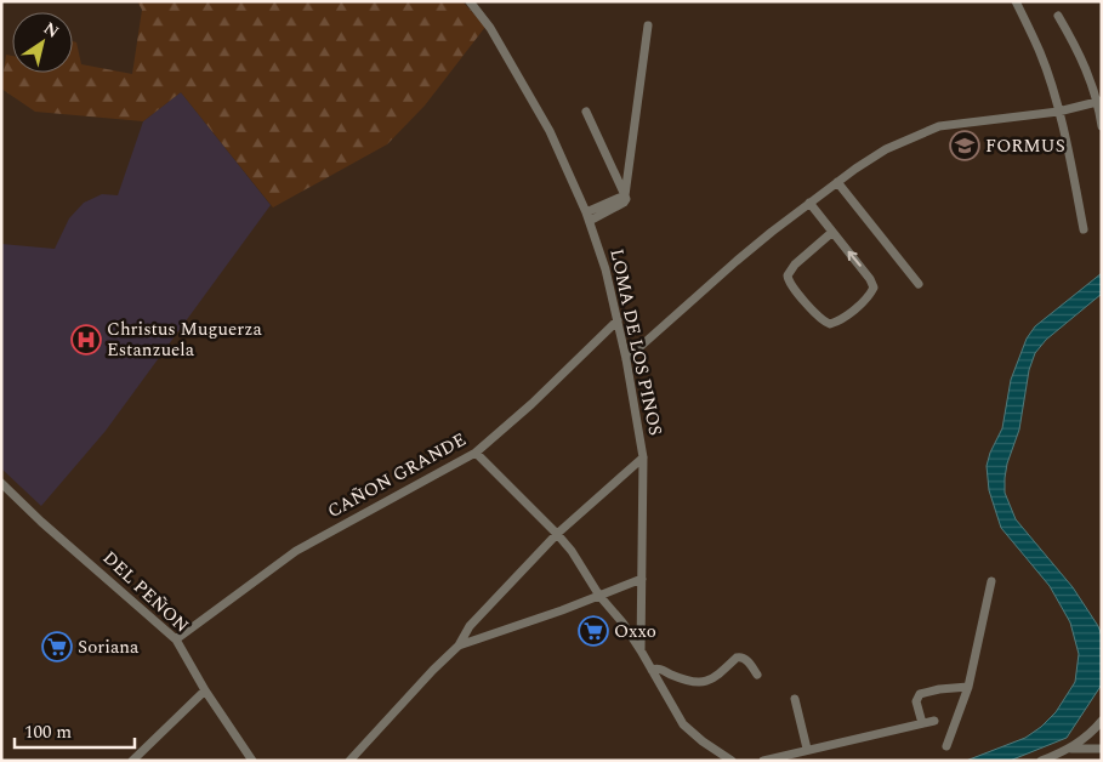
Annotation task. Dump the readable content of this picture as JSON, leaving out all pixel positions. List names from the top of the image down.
{
  "streets": {
    "street": ["LOMA DE LOS PINOS", "CAÑON GRANDE", "DEL PEÑON"]
  },
  "crossings": [
    ["LOMA DE LOS PINOS", "CAÑON GRANDE"],
    ["CAÑON GRANDE", "DEL PEÑON"]
  ],
  "places": {
    "school or university": ["FORMUS"],
    "hospital": ["Christus Muguerza Estanzuela"],
    "supermarket": ["Oxxo", "Soriana"]
  },
  "scale_bar": "100 m",
  "north": "top right"
}
